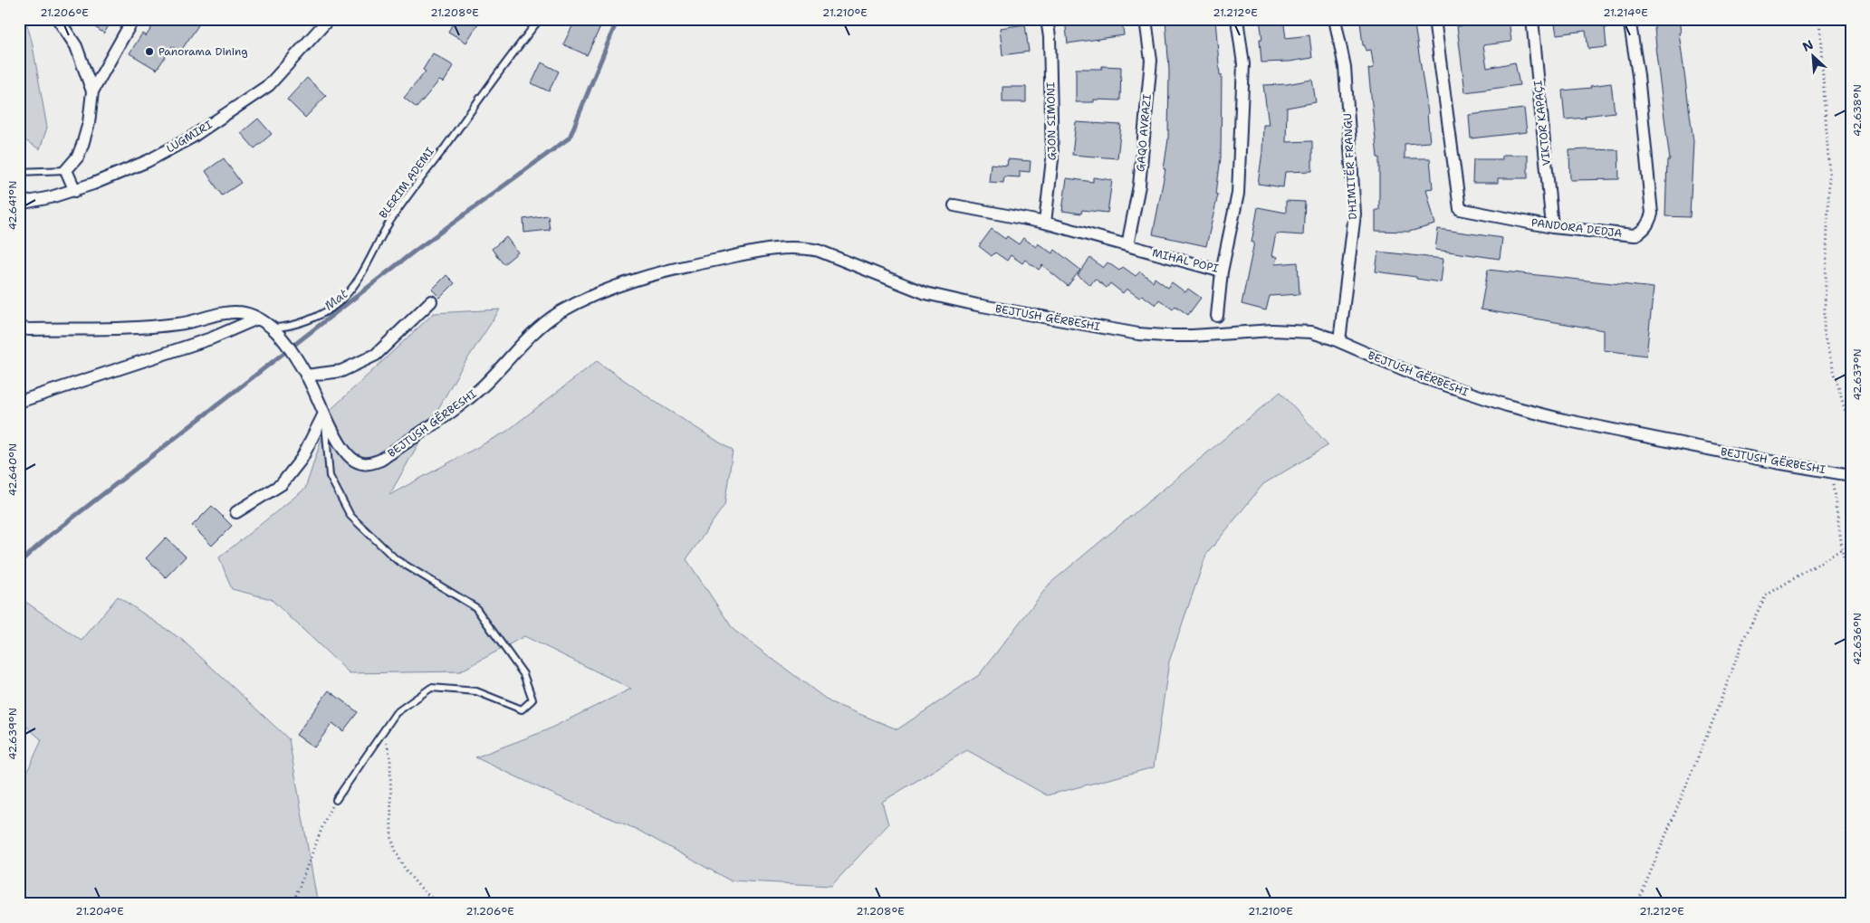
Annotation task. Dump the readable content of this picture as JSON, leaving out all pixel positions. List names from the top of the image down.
{
  "streets": {
    "street": [
      "GJON SIMONI",
      "VIKTOR KAPAÇI",
      "GAQO AVRAZI",
      "LUGMIRI",
      "DHIMITËR FRANGU",
      "PANDORA DEDJA",
      "MIHAL POPI",
      "BEJTUSH GËRBESHI"
    ],
    "lane": ["BLERIM ADEMI"]
  },
  "crossings": [
    ["GJON SIMONI", "MIHAL POPI"],
    ["VIKTOR KAPAÇI", "PANDORA DEDJA"],
    ["GAQO AVRAZI", "MIHAL POPI"],
    ["DHIMITËR FRANGU", "BEJTUSH GËRBESHI"],
    ["BLERIM ADEMI", "BEJTUSH GËRBESHI"]
  ],
  "water": ["Mat"],
  "places": ["Panorama Dining"],
  "north": "top left",
  "coordinates": [
    "21.206°E",
    "21.208°E",
    "21.210°E",
    "21.212°E",
    "21.214°E",
    "42.638°N",
    "42.641°N",
    "42.637°N",
    "42.640°N",
    "42.636°N",
    "42.639°N",
    "21.204°E"
  ]
}
